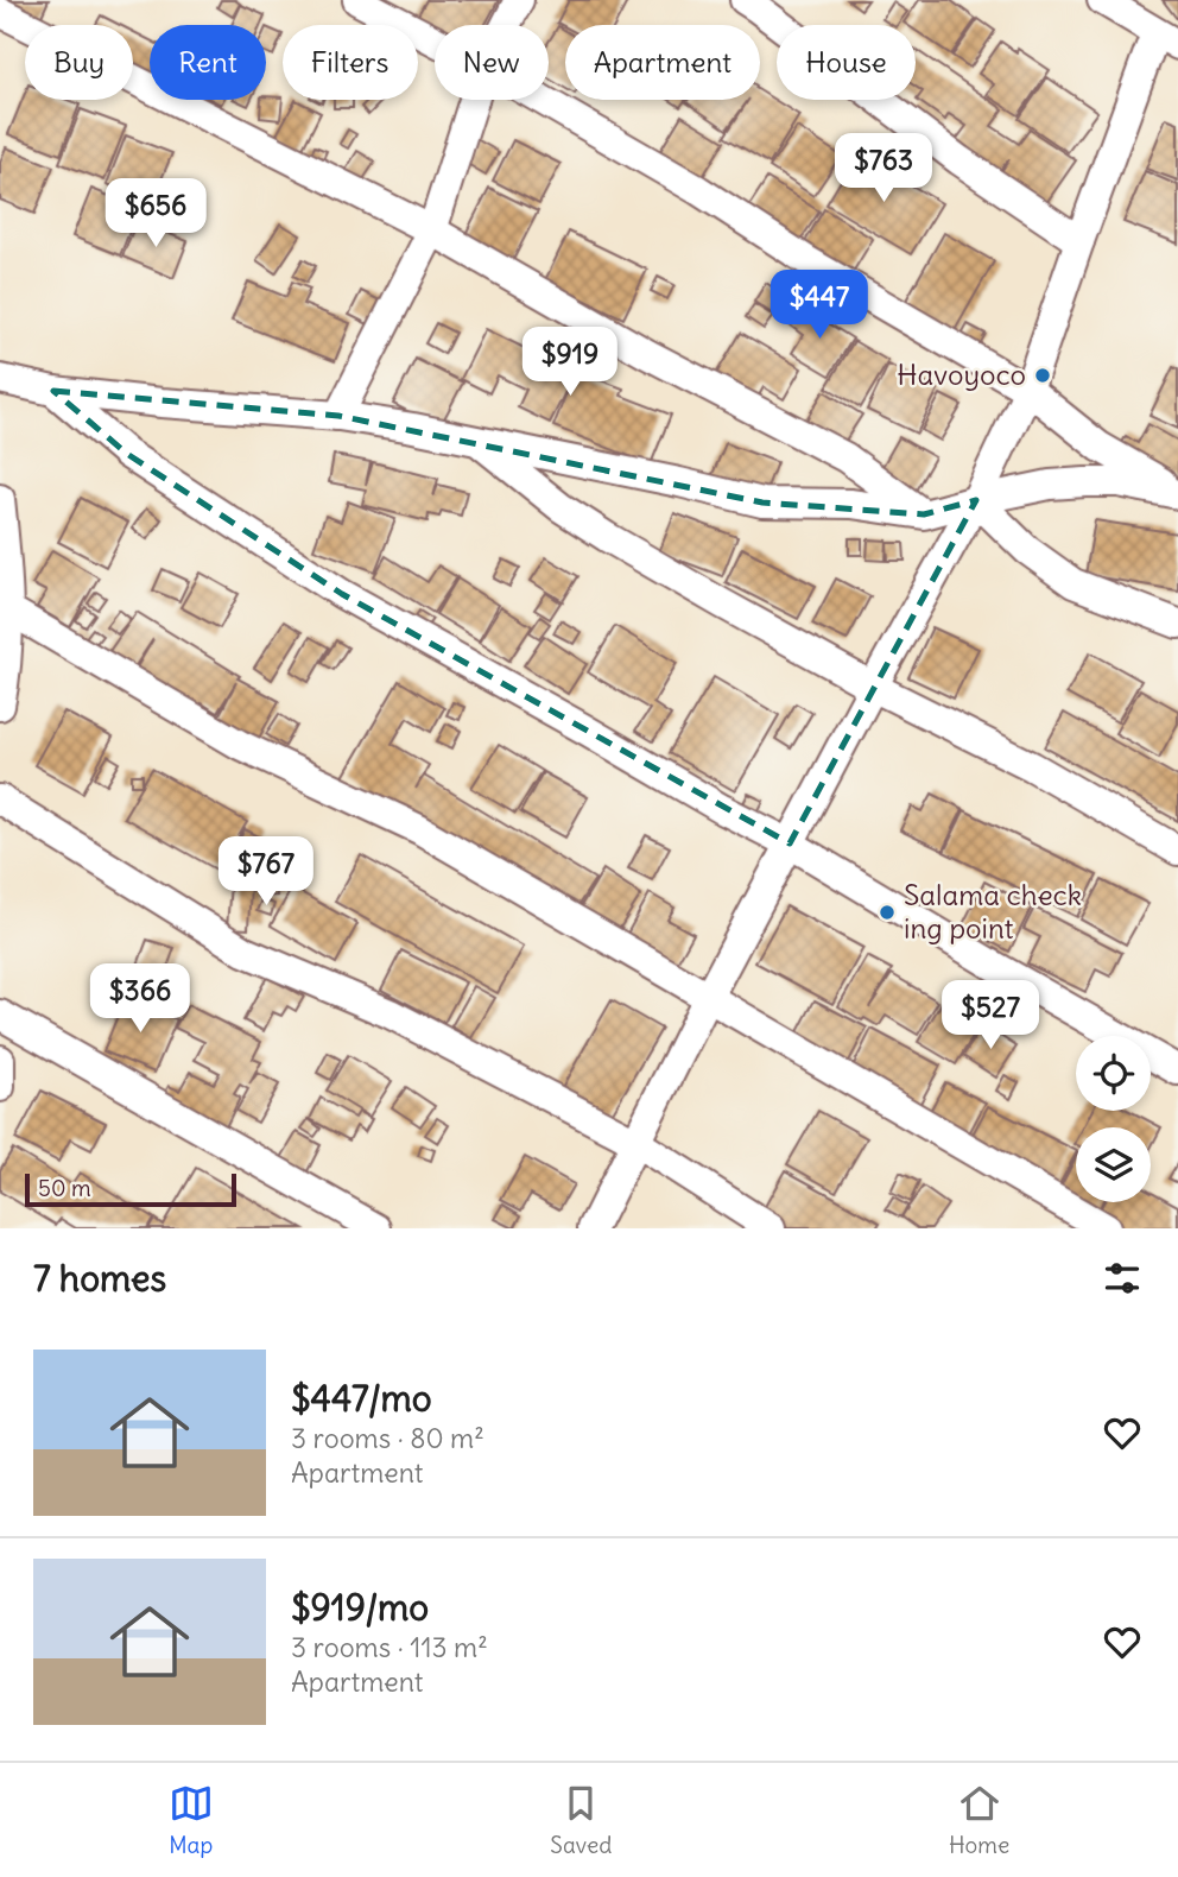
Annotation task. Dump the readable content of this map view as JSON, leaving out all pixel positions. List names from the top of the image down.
{
  "places": ["Havoyoco", "Salama check ing point"],
  "scale_bar": "50 m",
  "page": {
    "chip": [
      "Buy",
      "Rent",
      "Filters",
      "New",
      "Apartment",
      "House"
    ],
    "price": [
      "$763",
      "$656",
      "$447",
      "$919",
      "$767",
      "$366",
      "$527"
    ],
    "scale": "50 m",
    "heading": "7 homes",
    "list": [
      {
        "name": "$447/mo",
        "note": "3 rooms · 80 m² · Apartment"
      },
      {
        "name": "$919/mo",
        "note": "3 rooms · 113 m² · Apartment"
      }
    ],
    "tabs": ["Map", "Saved", "Home"]
  }
}
